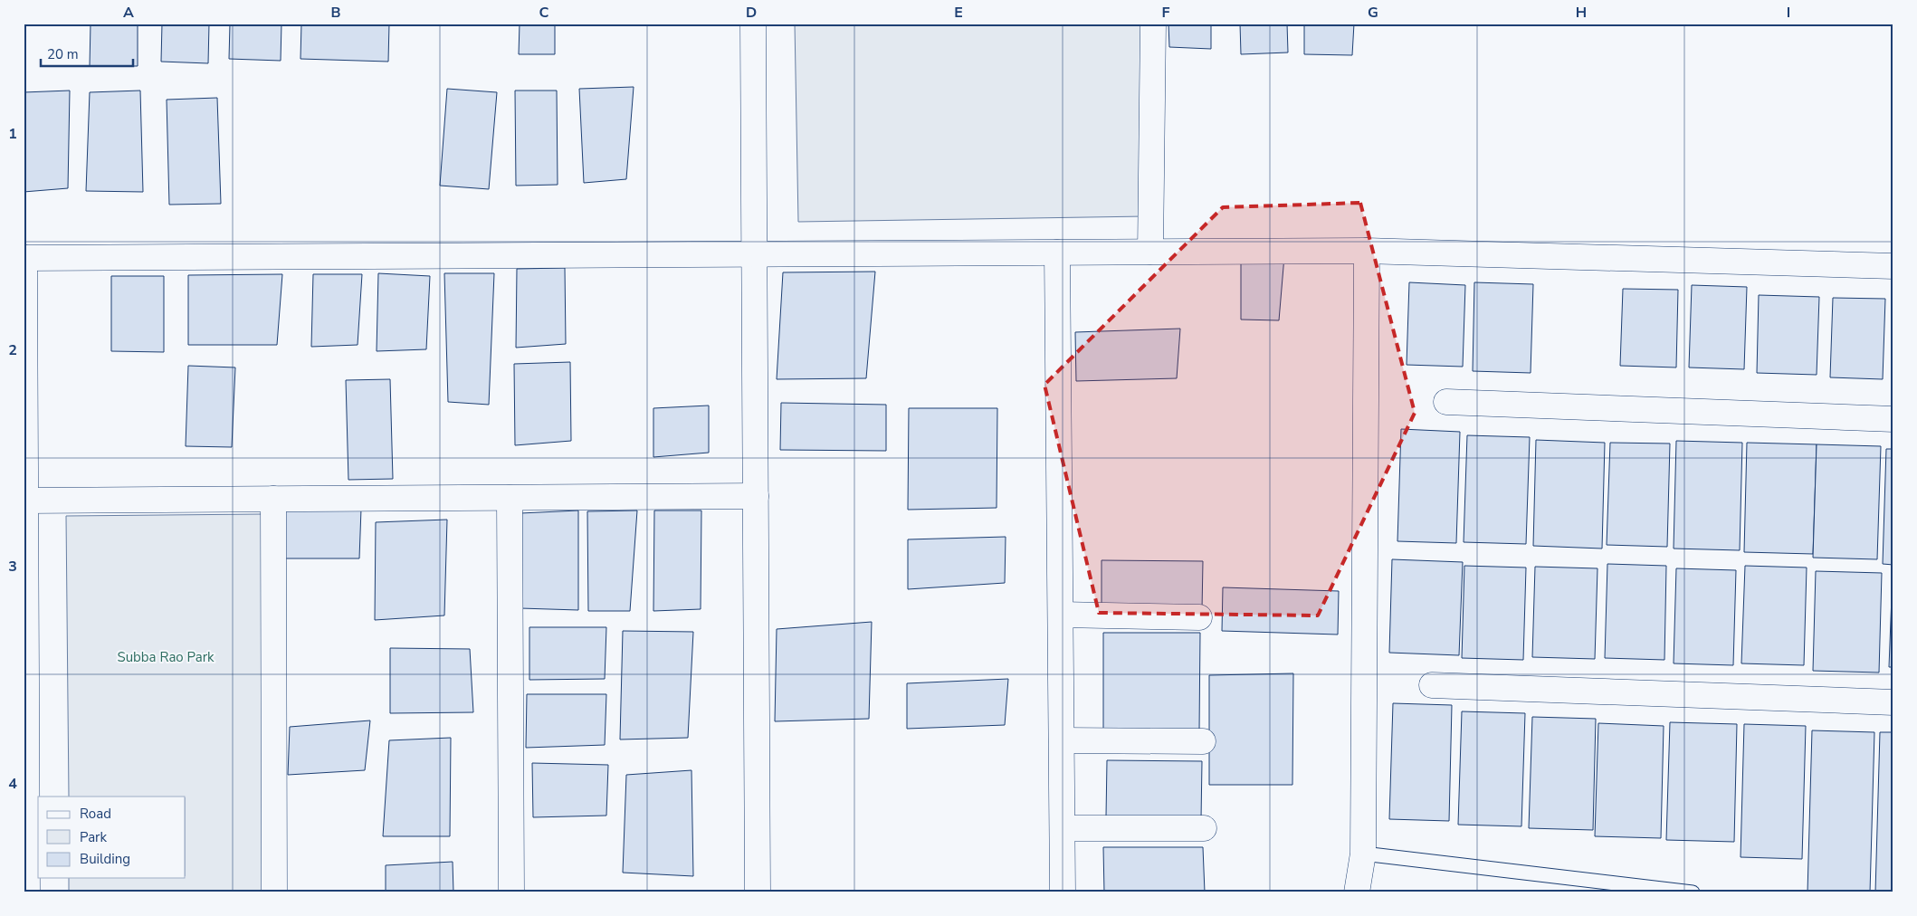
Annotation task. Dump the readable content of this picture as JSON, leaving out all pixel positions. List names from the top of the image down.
{
  "parks": ["Subba Rao Park"],
  "legend": ["Road", "Park", "Building"],
  "scale_bar": "20 m",
  "grid": {
    "columns": [
      "A",
      "B",
      "C",
      "D",
      "E",
      "F",
      "G",
      "H",
      "I"
    ],
    "rows": [
      "1",
      "2",
      "3",
      "4"
    ]
  }
}
